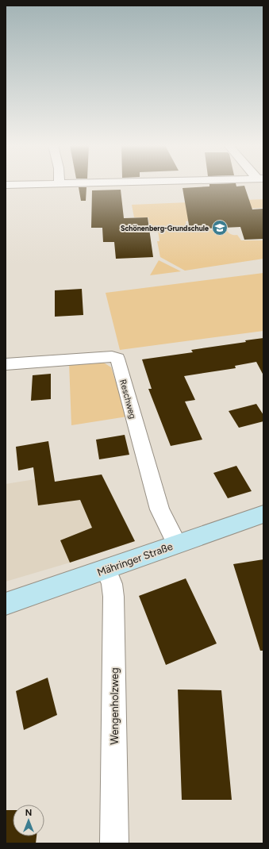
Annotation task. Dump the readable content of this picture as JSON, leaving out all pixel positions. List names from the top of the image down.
{
  "streets": {
    "street": ["Reschweg", "Mähringer Straße", "Wengenholzweg"]
  },
  "crossings": [
    ["Reschweg", "Mähringer Straße"],
    ["Mähringer Straße", "Wengenholzweg"]
  ],
  "places": {
    "school or university": ["Schönenberg-Grundschule"]
  },
  "north": "top"
}
